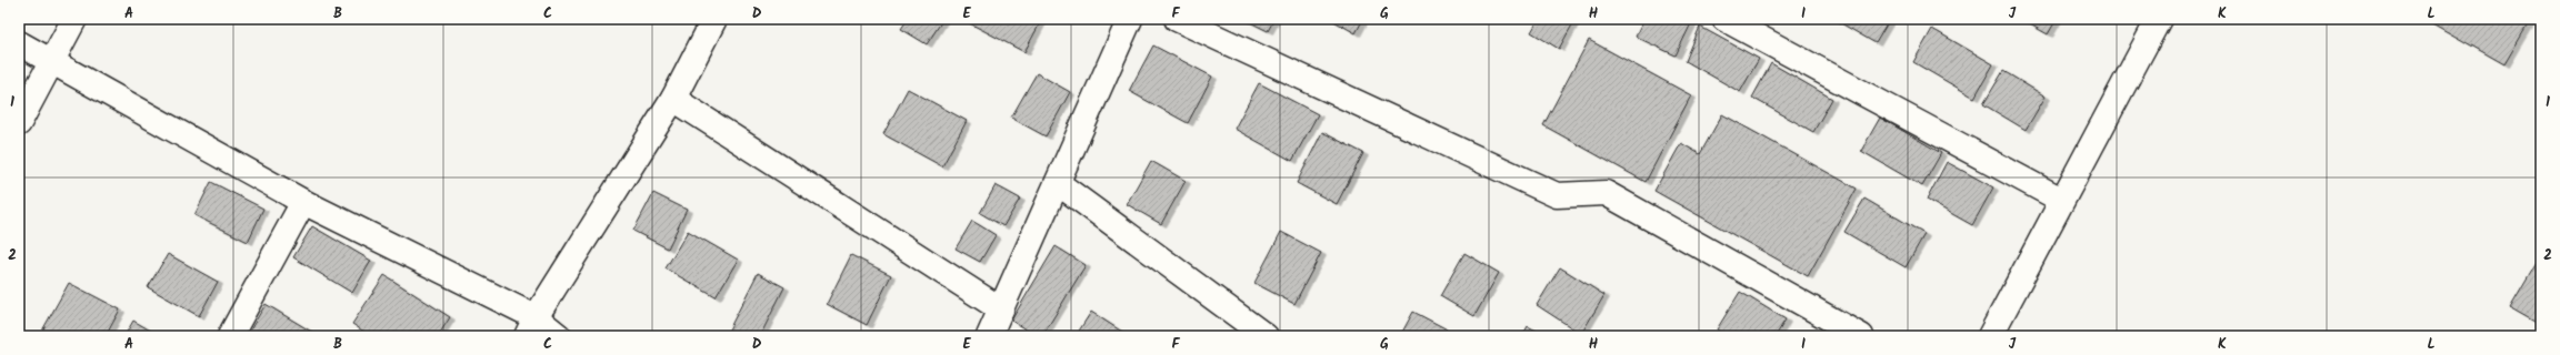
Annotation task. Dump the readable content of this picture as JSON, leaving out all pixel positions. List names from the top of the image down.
{
  "grid": {
    "columns": [
      "A",
      "B",
      "C",
      "D",
      "E",
      "F",
      "G",
      "H",
      "I",
      "J",
      "K",
      "L"
    ],
    "rows": ["1", "2"]
  }
}
